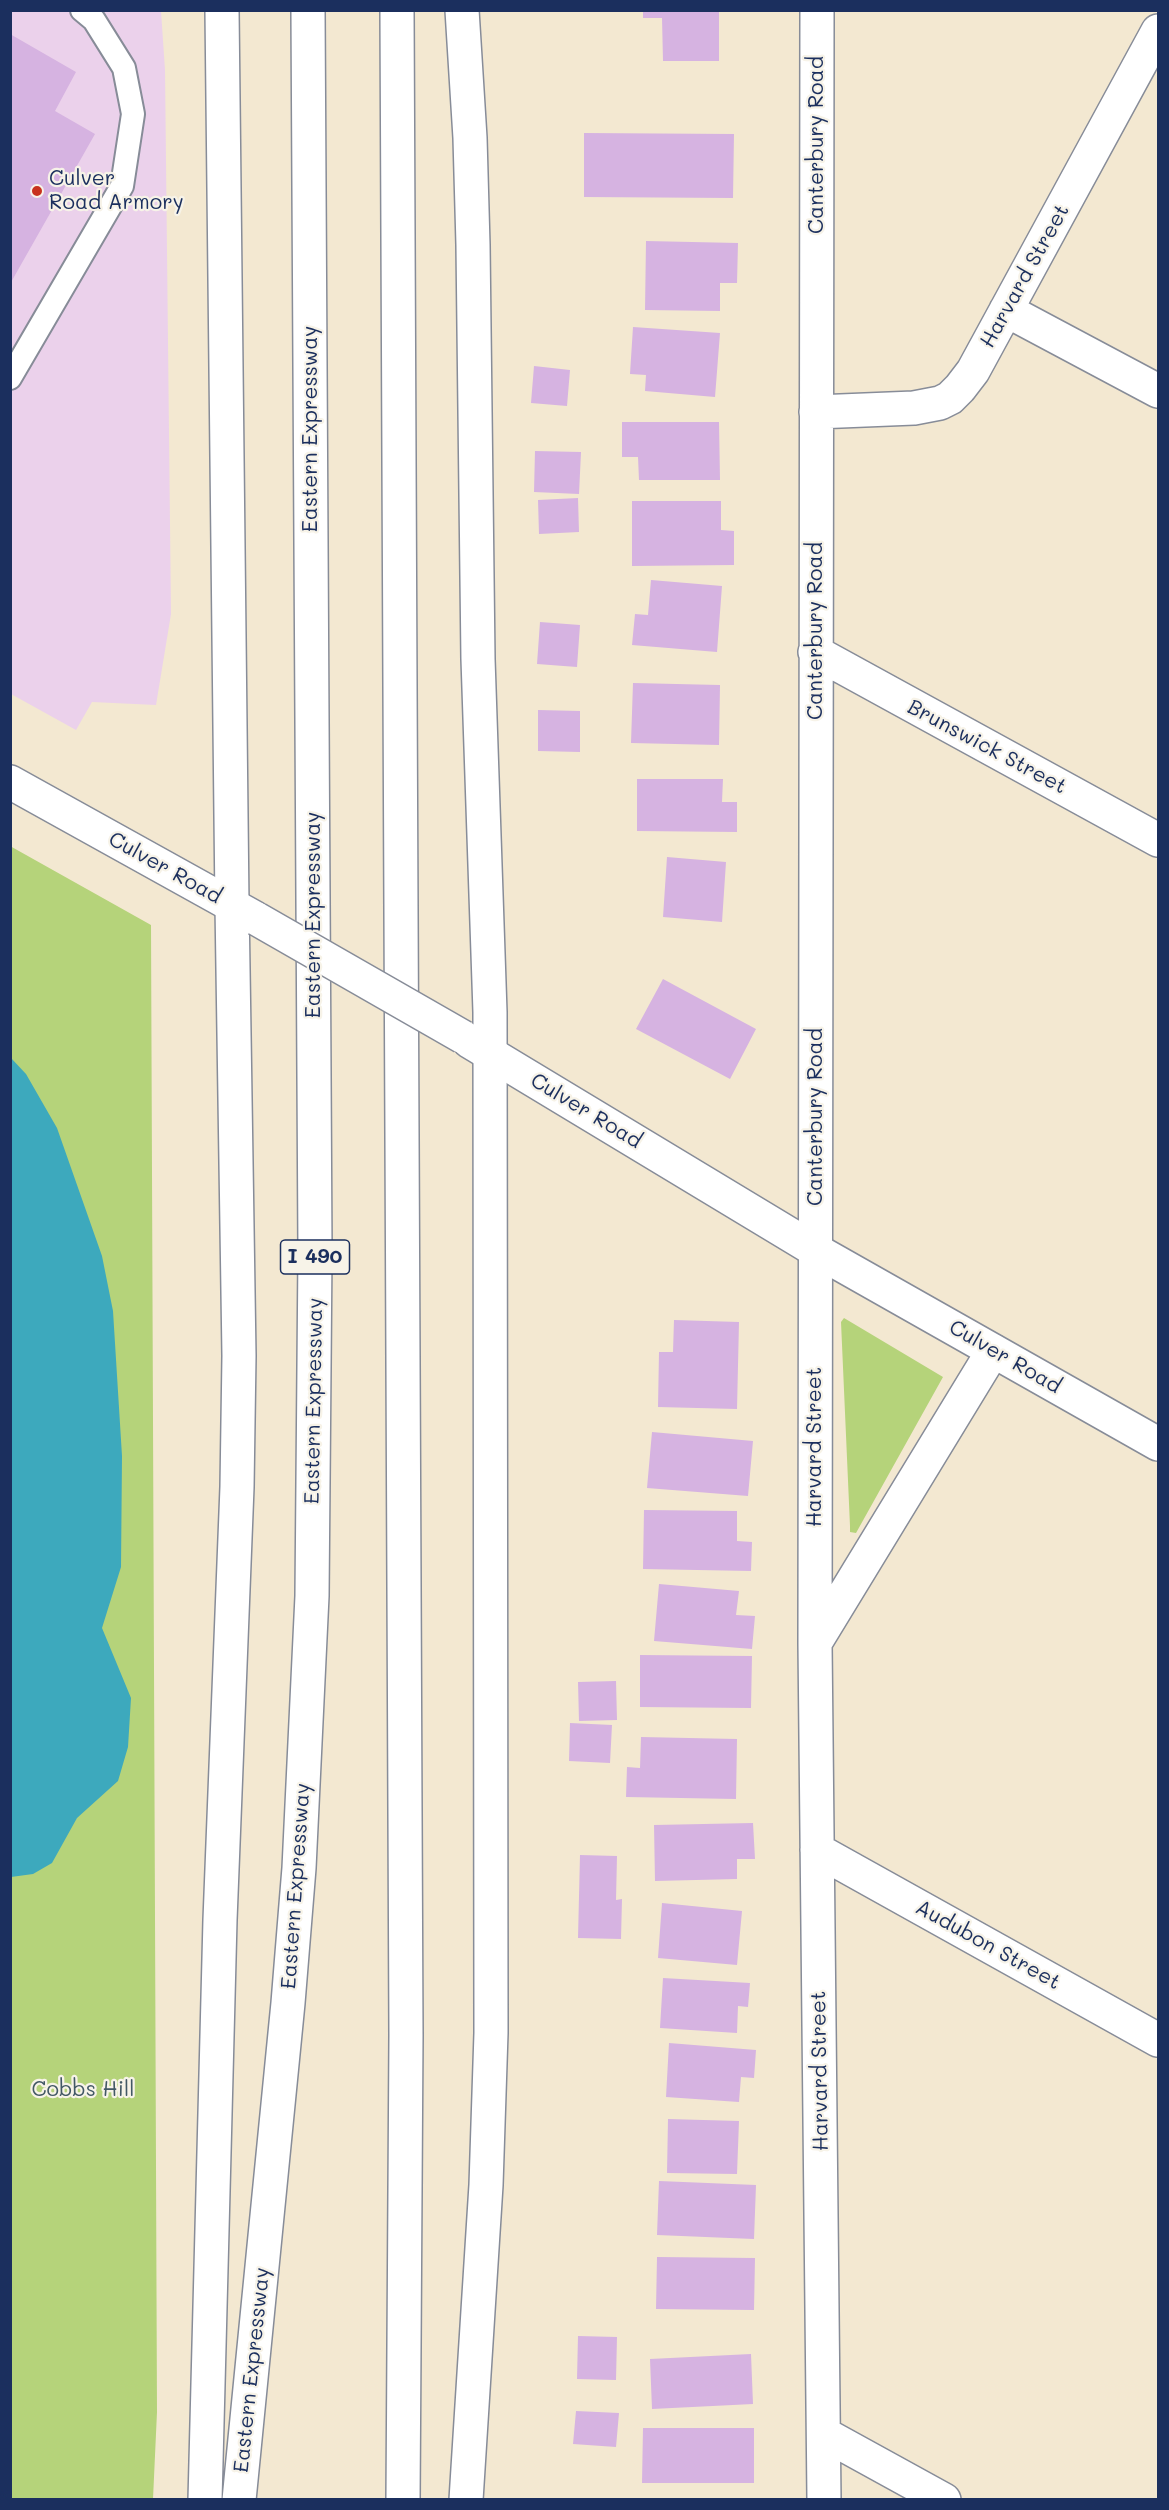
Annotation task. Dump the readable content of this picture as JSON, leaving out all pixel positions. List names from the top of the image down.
{
  "streets": {
    "main road": [
      "Canterbury Road",
      "Harvard Street",
      "Eastern Expressway",
      "Brunswick Street",
      "Culver Road",
      "I 490",
      "Audubon Street"
    ]
  },
  "crossings": [
    ["Canterbury Road", "Harvard Street"],
    ["Canterbury Road", "Brunswick Street"],
    ["Canterbury Road", "Culver Road"],
    ["Harvard Street", "Culver Road"],
    ["Harvard Street", "Audubon Street"]
  ],
  "parks": ["Cobbs Hill"],
  "places": ["Culver Road Armory"]
}
